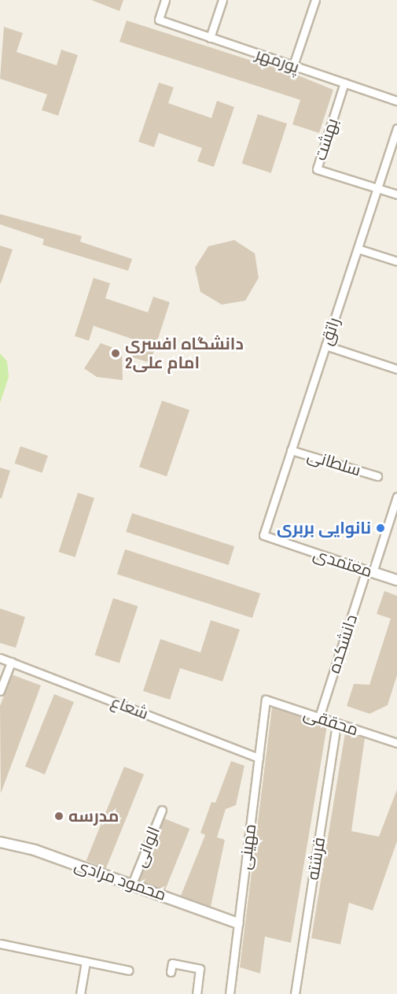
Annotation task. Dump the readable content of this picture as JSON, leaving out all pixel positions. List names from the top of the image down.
{
  "streets": {
    "street": [
      "پورمهر",
      "بهشت",
      "راتق",
      "سلطانی",
      "معتمدی",
      "دانشکده",
      "شعاع",
      "محققی",
      "الوانی",
      "مهینی",
      "فرشته",
      "محمود مرادی"
    ]
  },
  "crossings": [
    ["پورمهر", "بهشت"],
    ["بهشت", "راتق"],
    ["راتق", "سلطانی"],
    ["راتق", "معتمدی"],
    ["معتمدی", "دانشکده"],
    ["دانشکده", "محققی"],
    ["شعاع", "مهینی"],
    ["محققی", "مهینی"],
    ["محققی", "فرشته"],
    ["الوانی", "محمود مرادی"],
    ["مهینی", "محمود مرادی"]
  ],
  "places": ["دانشگاه افسری امام علی2", "نانوایی بربری", "مدرسه"]
}
